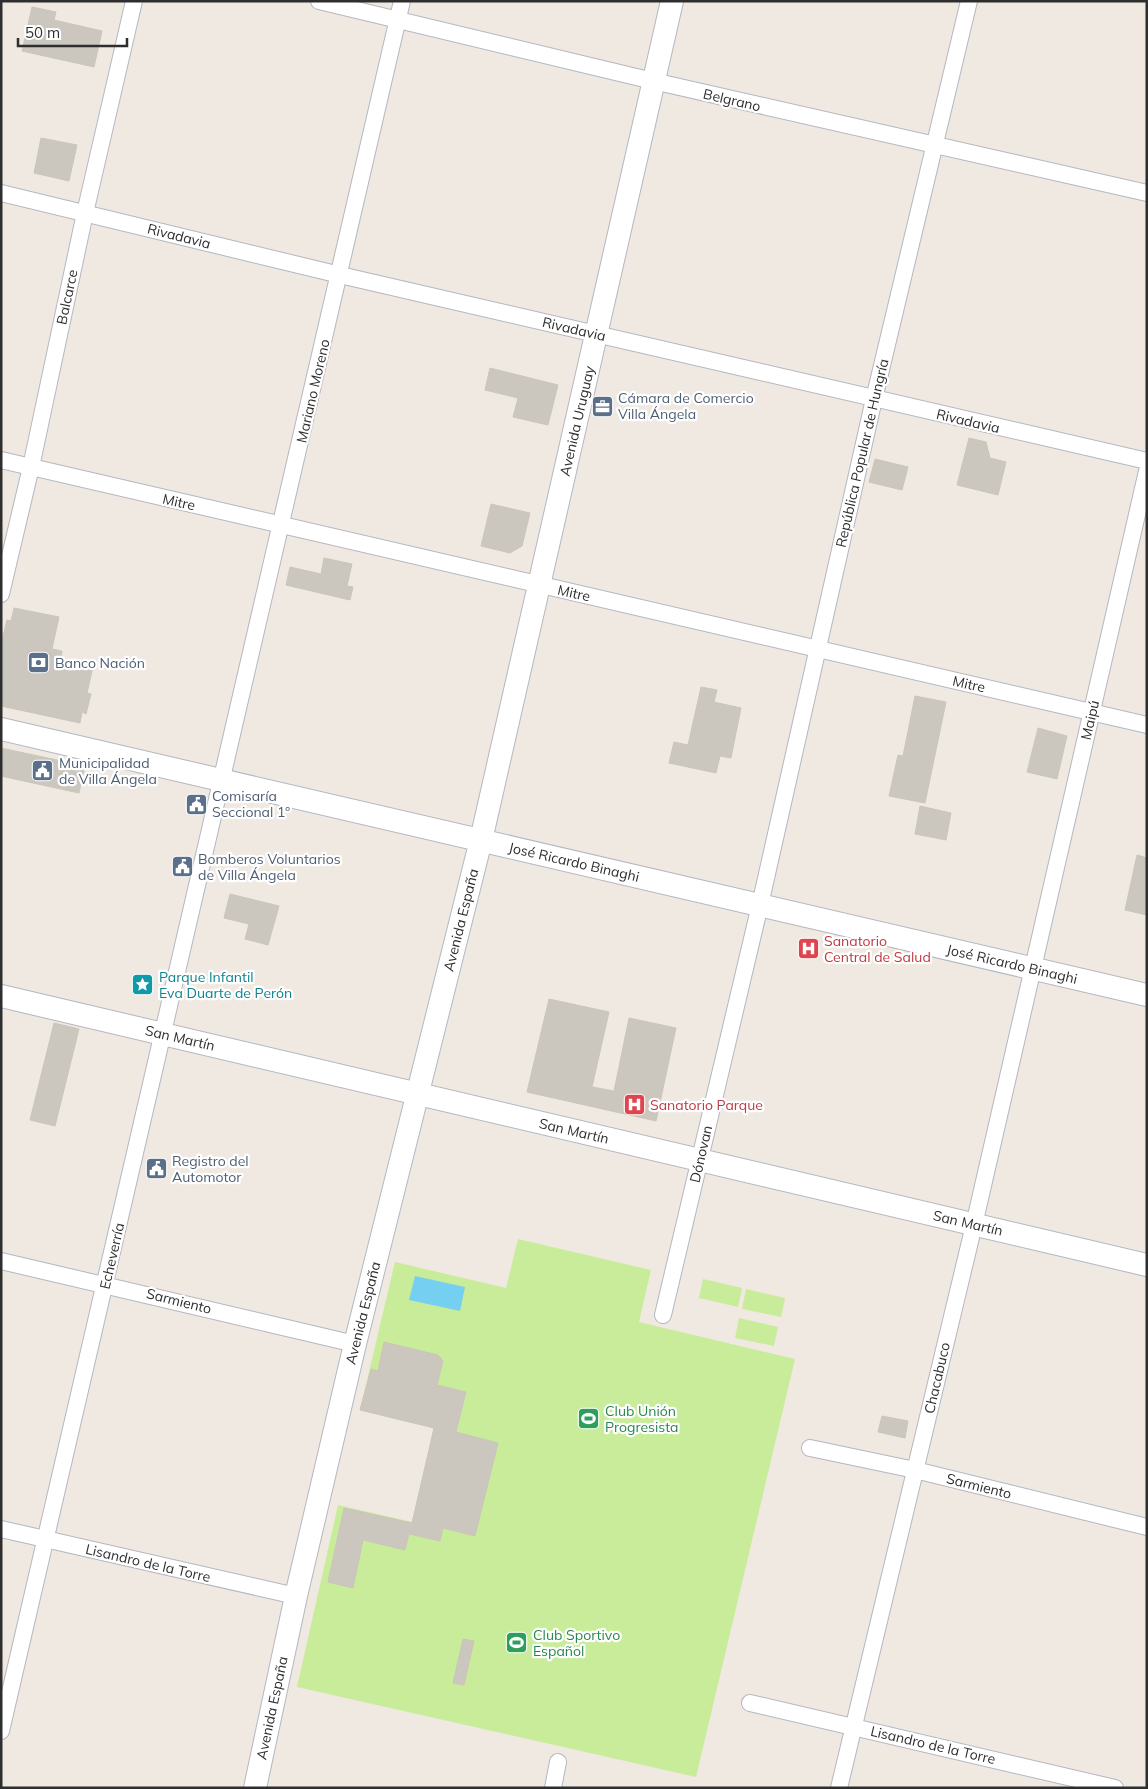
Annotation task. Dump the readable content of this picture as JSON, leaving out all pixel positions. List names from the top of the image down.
{
  "streets": {
    "street": [
      "Belgrano",
      "Rivadavia",
      "Balcarce",
      "Mariano Moreno",
      "Avenida Uruguay",
      "República Popular de Hungría",
      "Mitre",
      "Maipú",
      "José Ricardo Binaghi",
      "Avenida España",
      "San Martín",
      "Dónovan",
      "Echeverría",
      "Sarmiento",
      "Chacabuco",
      "Lisandro de la Torre"
    ]
  },
  "crossings": [
    ["Belgrano", "Mariano Moreno"],
    ["Belgrano", "Avenida Uruguay"],
    ["Belgrano", "República Popular de Hungría"],
    ["Rivadavia", "Balcarce"],
    ["Rivadavia", "Mariano Moreno"],
    ["Rivadavia", "Avenida Uruguay"],
    ["Rivadavia", "República Popular de Hungría"],
    ["Balcarce", "Mitre"],
    ["Mariano Moreno", "Mitre"],
    ["Mariano Moreno", "José Ricardo Binaghi"],
    ["Mariano Moreno", "Echeverría"],
    ["Avenida Uruguay", "Mitre"],
    ["Avenida Uruguay", "José Ricardo Binaghi"],
    ["Avenida Uruguay", "Avenida España"],
    ["República Popular de Hungría", "Mitre"],
    ["República Popular de Hungría", "José Ricardo Binaghi"],
    ["República Popular de Hungría", "Dónovan"],
    ["Mitre", "Maipú"],
    ["Maipú", "José Ricardo Binaghi"],
    ["Maipú", "Chacabuco"],
    ["José Ricardo Binaghi", "Avenida España"],
    ["José Ricardo Binaghi", "Dónovan"],
    ["José Ricardo Binaghi", "Echeverría"],
    ["José Ricardo Binaghi", "Chacabuco"],
    ["Avenida España", "San Martín"],
    ["Avenida España", "Sarmiento"],
    ["Avenida España", "Lisandro de la Torre"],
    ["San Martín", "Dónovan"],
    ["San Martín", "Echeverría"],
    ["San Martín", "Chacabuco"],
    ["Echeverría", "Sarmiento"],
    ["Echeverría", "Lisandro de la Torre"],
    ["Sarmiento", "Chacabuco"],
    ["Chacabuco", "Lisandro de la Torre"]
  ],
  "places": {
    "office": ["Cámara de Comercio Villa Ángela"],
    "bank": ["Banco Nación"],
    "public building": [
      "Municipalidad de Villa Ángela",
      "Comisaría Seccional 1º",
      "Bomberos Voluntarios de Villa Ángela",
      "Registro del Automotor"
    ],
    "hospital": ["Sanatorio Central de Salud", "Sanatorio Parque"],
    "place": ["Parque Infantil Eva Duarte de Perón"],
    "sports": ["Club Unión Progresista", "Club Sportivo Español"]
  },
  "scale_bar": "50 m"
}
